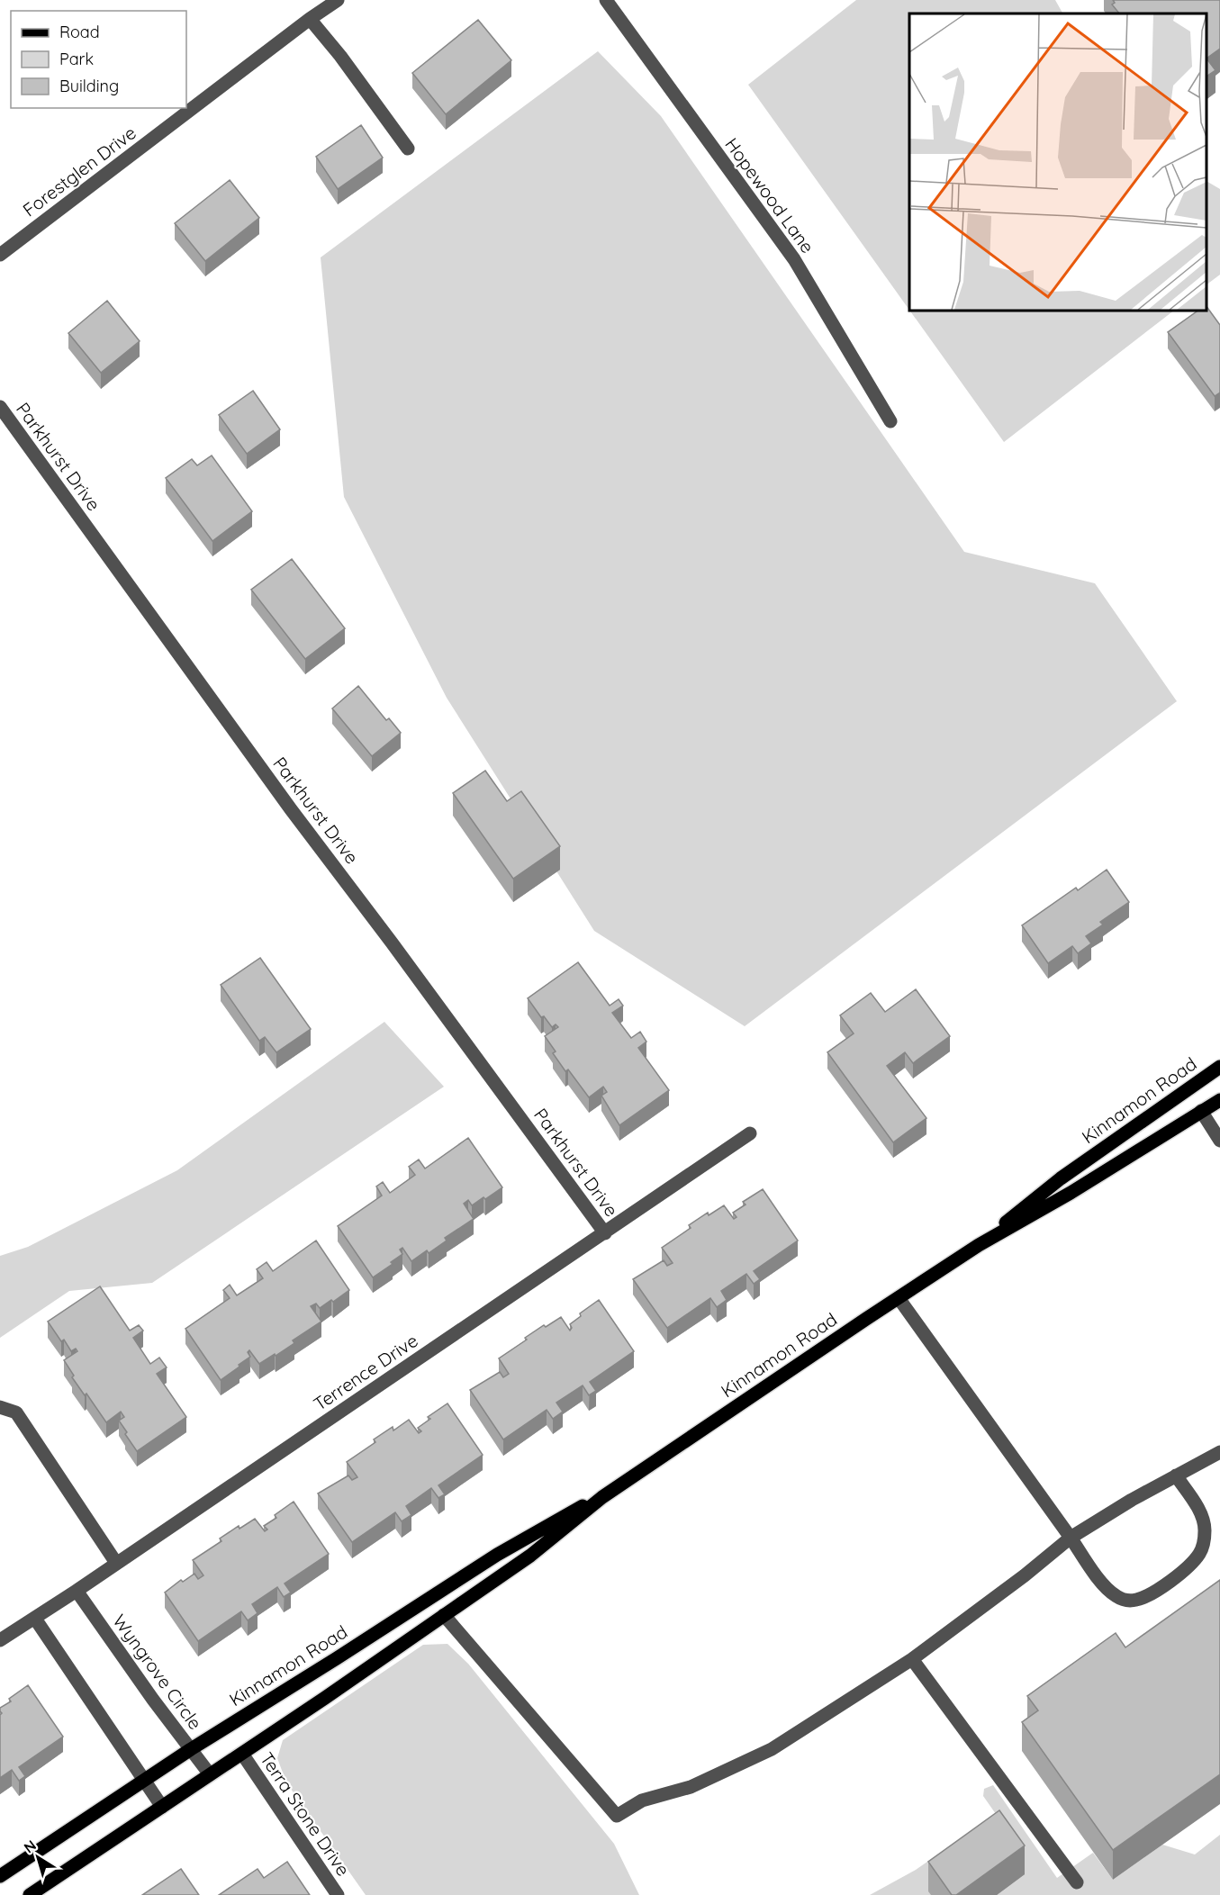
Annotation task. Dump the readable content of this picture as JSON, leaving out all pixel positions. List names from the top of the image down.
{
  "streets": {
    "main road": ["Kinnamon Road"],
    "street": [
      "Forestglen Drive",
      "Hopewood Lane",
      "Parkhurst Drive",
      "Terrence Drive",
      "Wyngrove Circle",
      "Terra Stone Drive"
    ]
  },
  "crossings": [
    ["Parkhurst Drive", "Terrence Drive"],
    ["Kinnamon Road", "Wyngrove Circle"],
    ["Kinnamon Road", "Terra Stone Drive"],
    ["Terrence Drive", "Wyngrove Circle"]
  ],
  "legend": ["Road", "Park", "Building"],
  "north": "top left"
}
